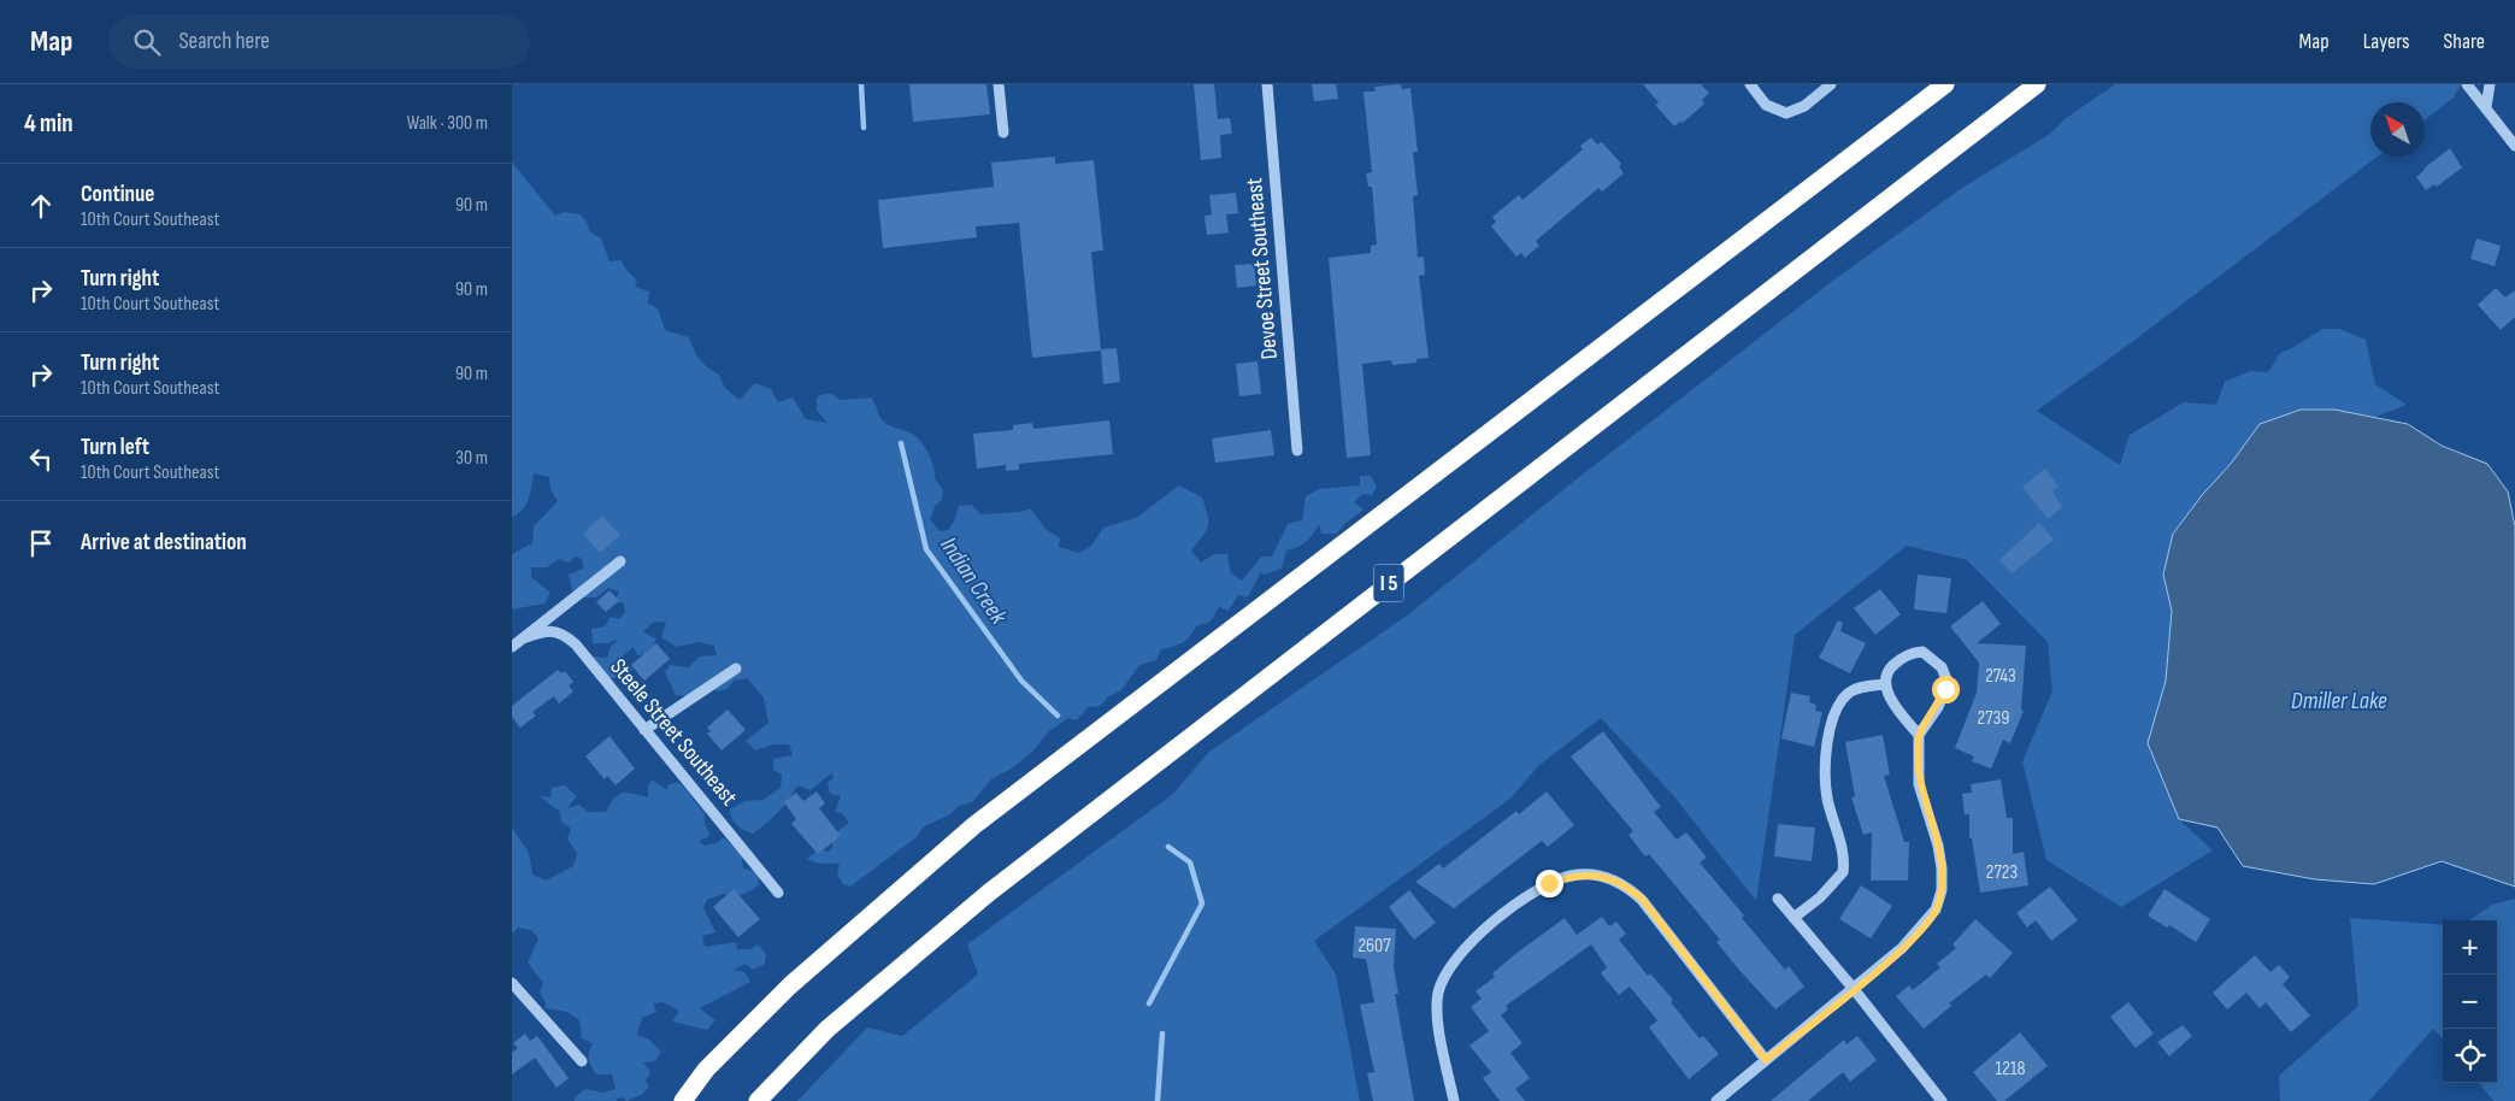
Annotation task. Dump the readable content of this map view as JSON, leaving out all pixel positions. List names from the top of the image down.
{
  "streets": {
    "highway": ["I 5"],
    "street": ["Devoe Street Southeast", "Steele Street Southeast"]
  },
  "water": ["Indian Creek", "Dmiller Lake"],
  "house_numbers": [
    "2743",
    "2739",
    "2723",
    "2607",
    "1218"
  ],
  "north": "top left",
  "page": {
    "header": "Map",
    "search": "Search here",
    "nav": ["Map", "Layers", "Share"],
    "heading": ["4 min", "Walk · 300 m"],
    "list": [
      ["Continue", "10th Court Southeast", "90 m"],
      ["Turn right", "10th Court Southeast", "90 m"],
      ["Turn right", "10th Court Southeast", "90 m"],
      ["Turn left", "10th Court Southeast", "30 m"],
      "Arrive at destination"
    ],
    "map_buttons": ["+", "−"]
  }
}
